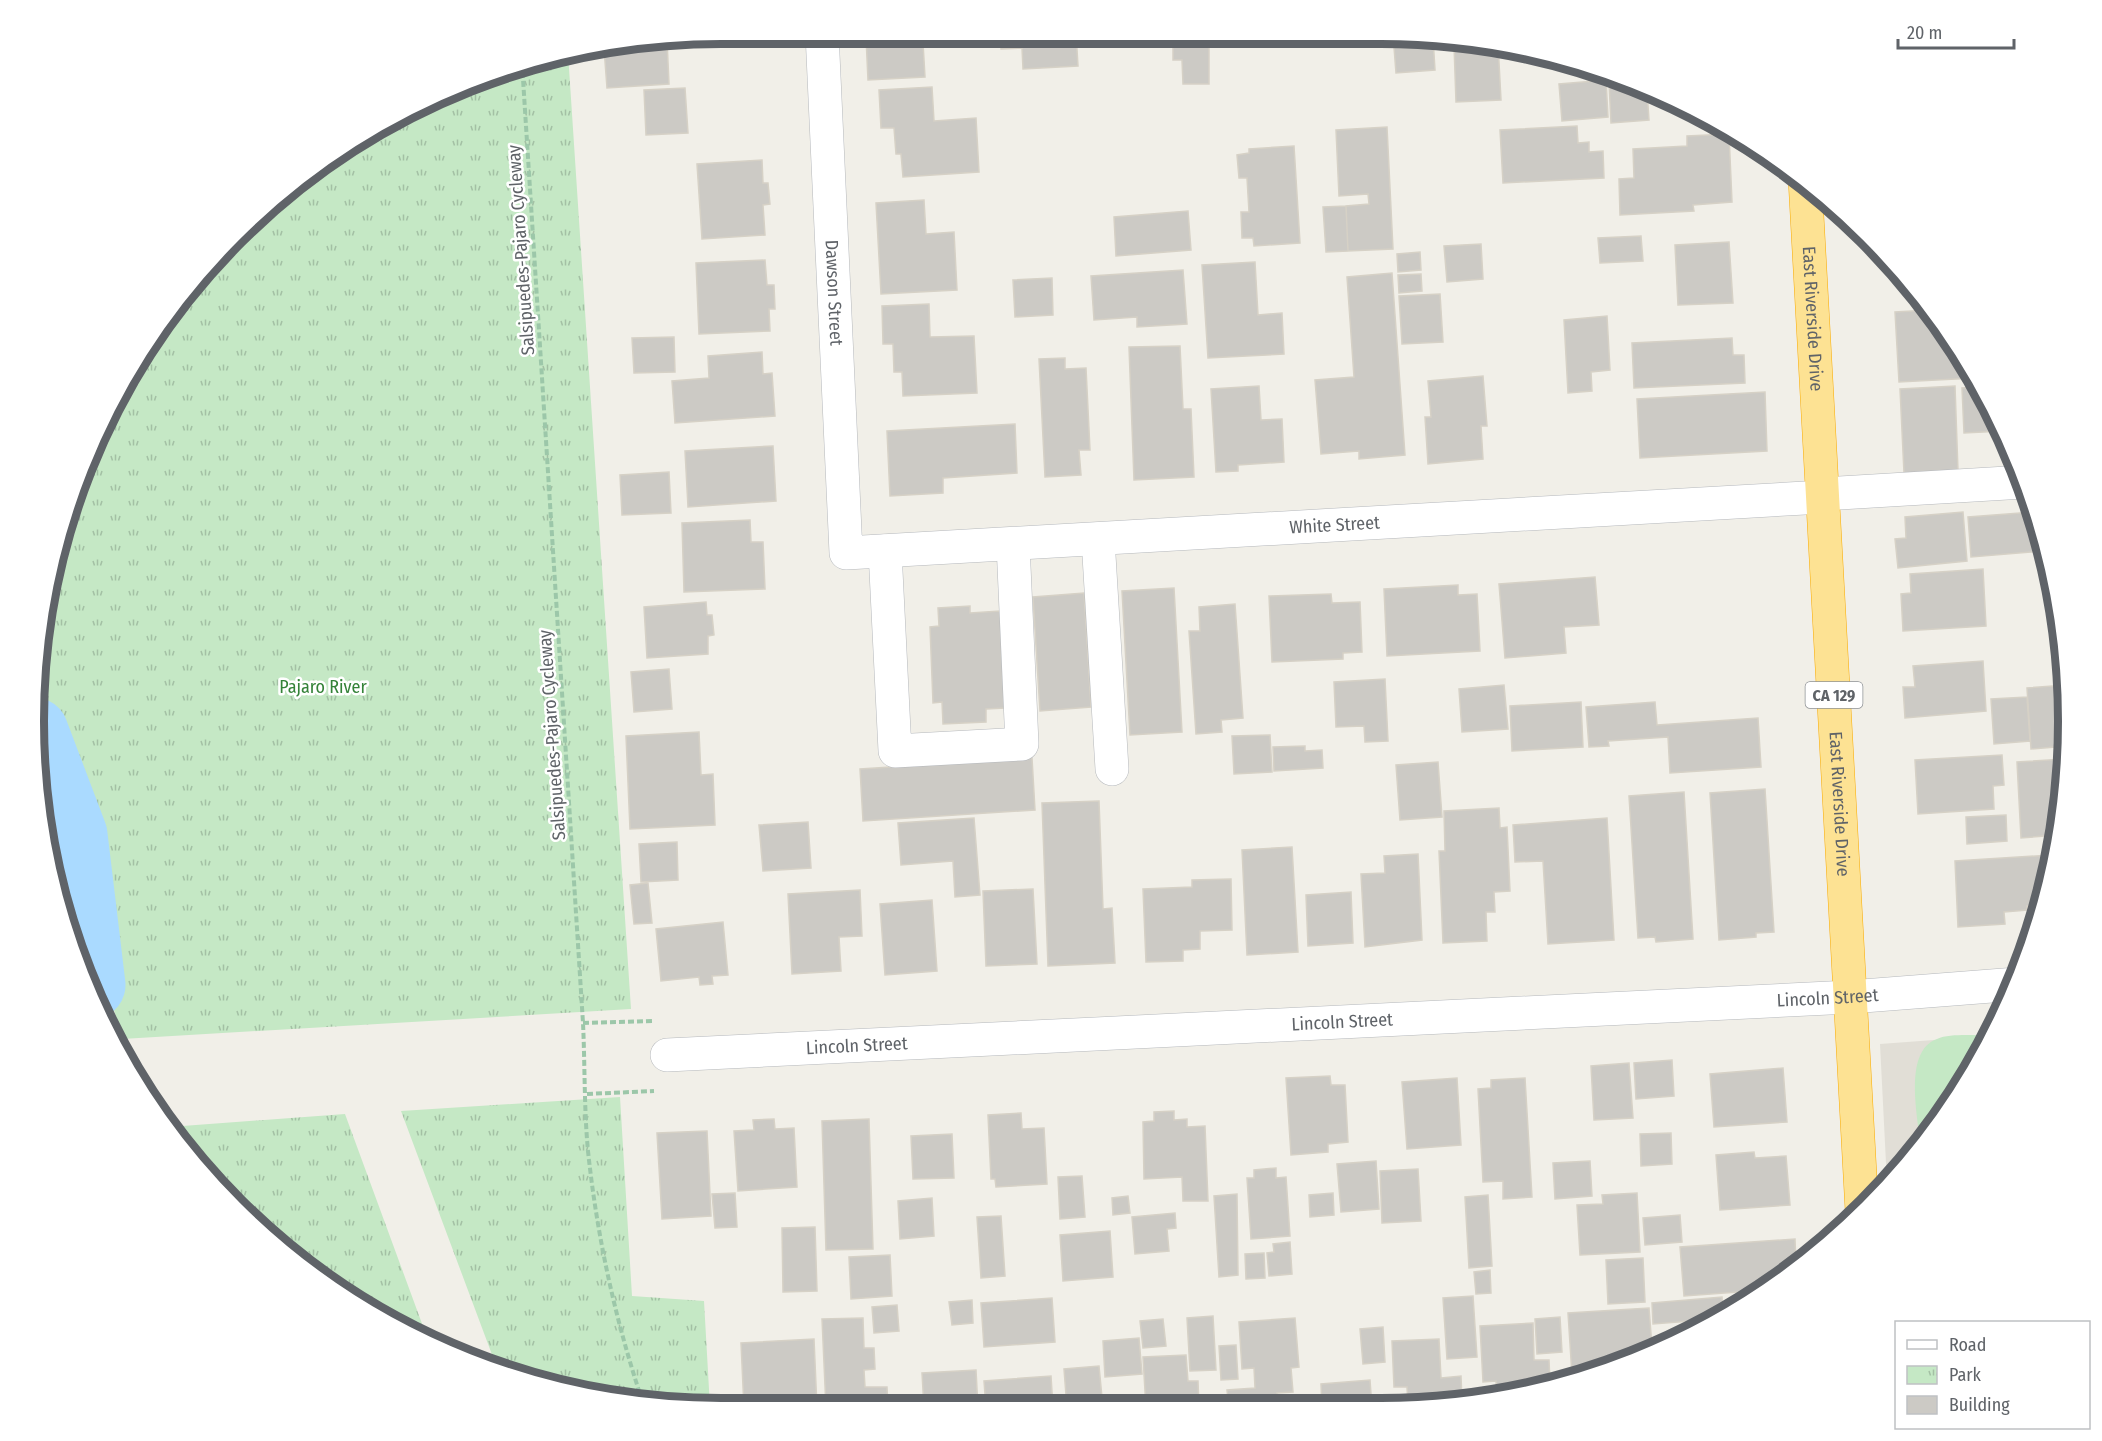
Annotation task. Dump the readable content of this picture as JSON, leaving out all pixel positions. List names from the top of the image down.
{
  "streets": {
    "highway": ["East Riverside Drive", "CA 129"],
    "street": ["Dawson Street", "White Street", "Lincoln Street"],
    "path": ["Salsipuedes-Pajaro Cycleway"]
  },
  "crossings": [
    ["Dawson Street", "White Street"],
    ["East Riverside Drive", "White Street"],
    ["East Riverside Drive", "Lincoln Street"]
  ],
  "parks": ["Pajaro River"],
  "legend": ["Road", "Park", "Building"],
  "scale_bar": "20 m"
}
